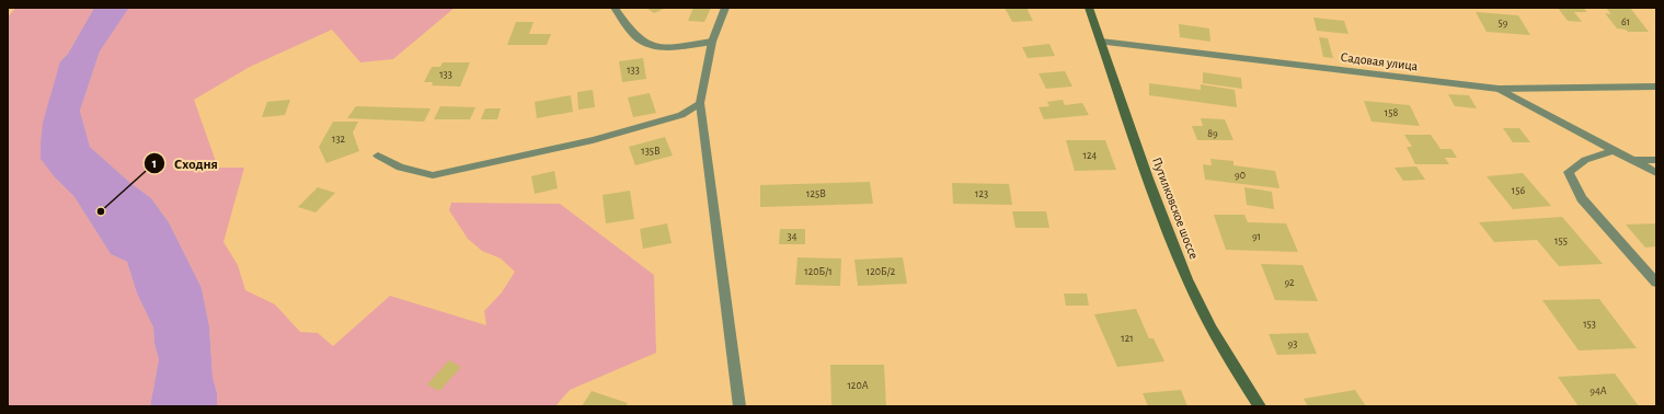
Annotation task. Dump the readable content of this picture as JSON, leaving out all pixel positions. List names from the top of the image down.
{
  "streets": {
    "main road": ["Путилковское шоссе"],
    "street": ["Садовая улица"]
  },
  "crossings": [
    ["Садовая улица", "Путилковское шоссе"]
  ],
  "places": ["Сходня"],
  "house_numbers": [
    "61",
    "59",
    "133",
    "133",
    "158",
    "89",
    "132",
    "135В",
    "124",
    "90",
    "156",
    "125В",
    "123",
    "34",
    "91",
    "155",
    "120Б/1",
    "120Б/2",
    "92",
    "153",
    "121",
    "93",
    "120А",
    "94А"
  ]
}
